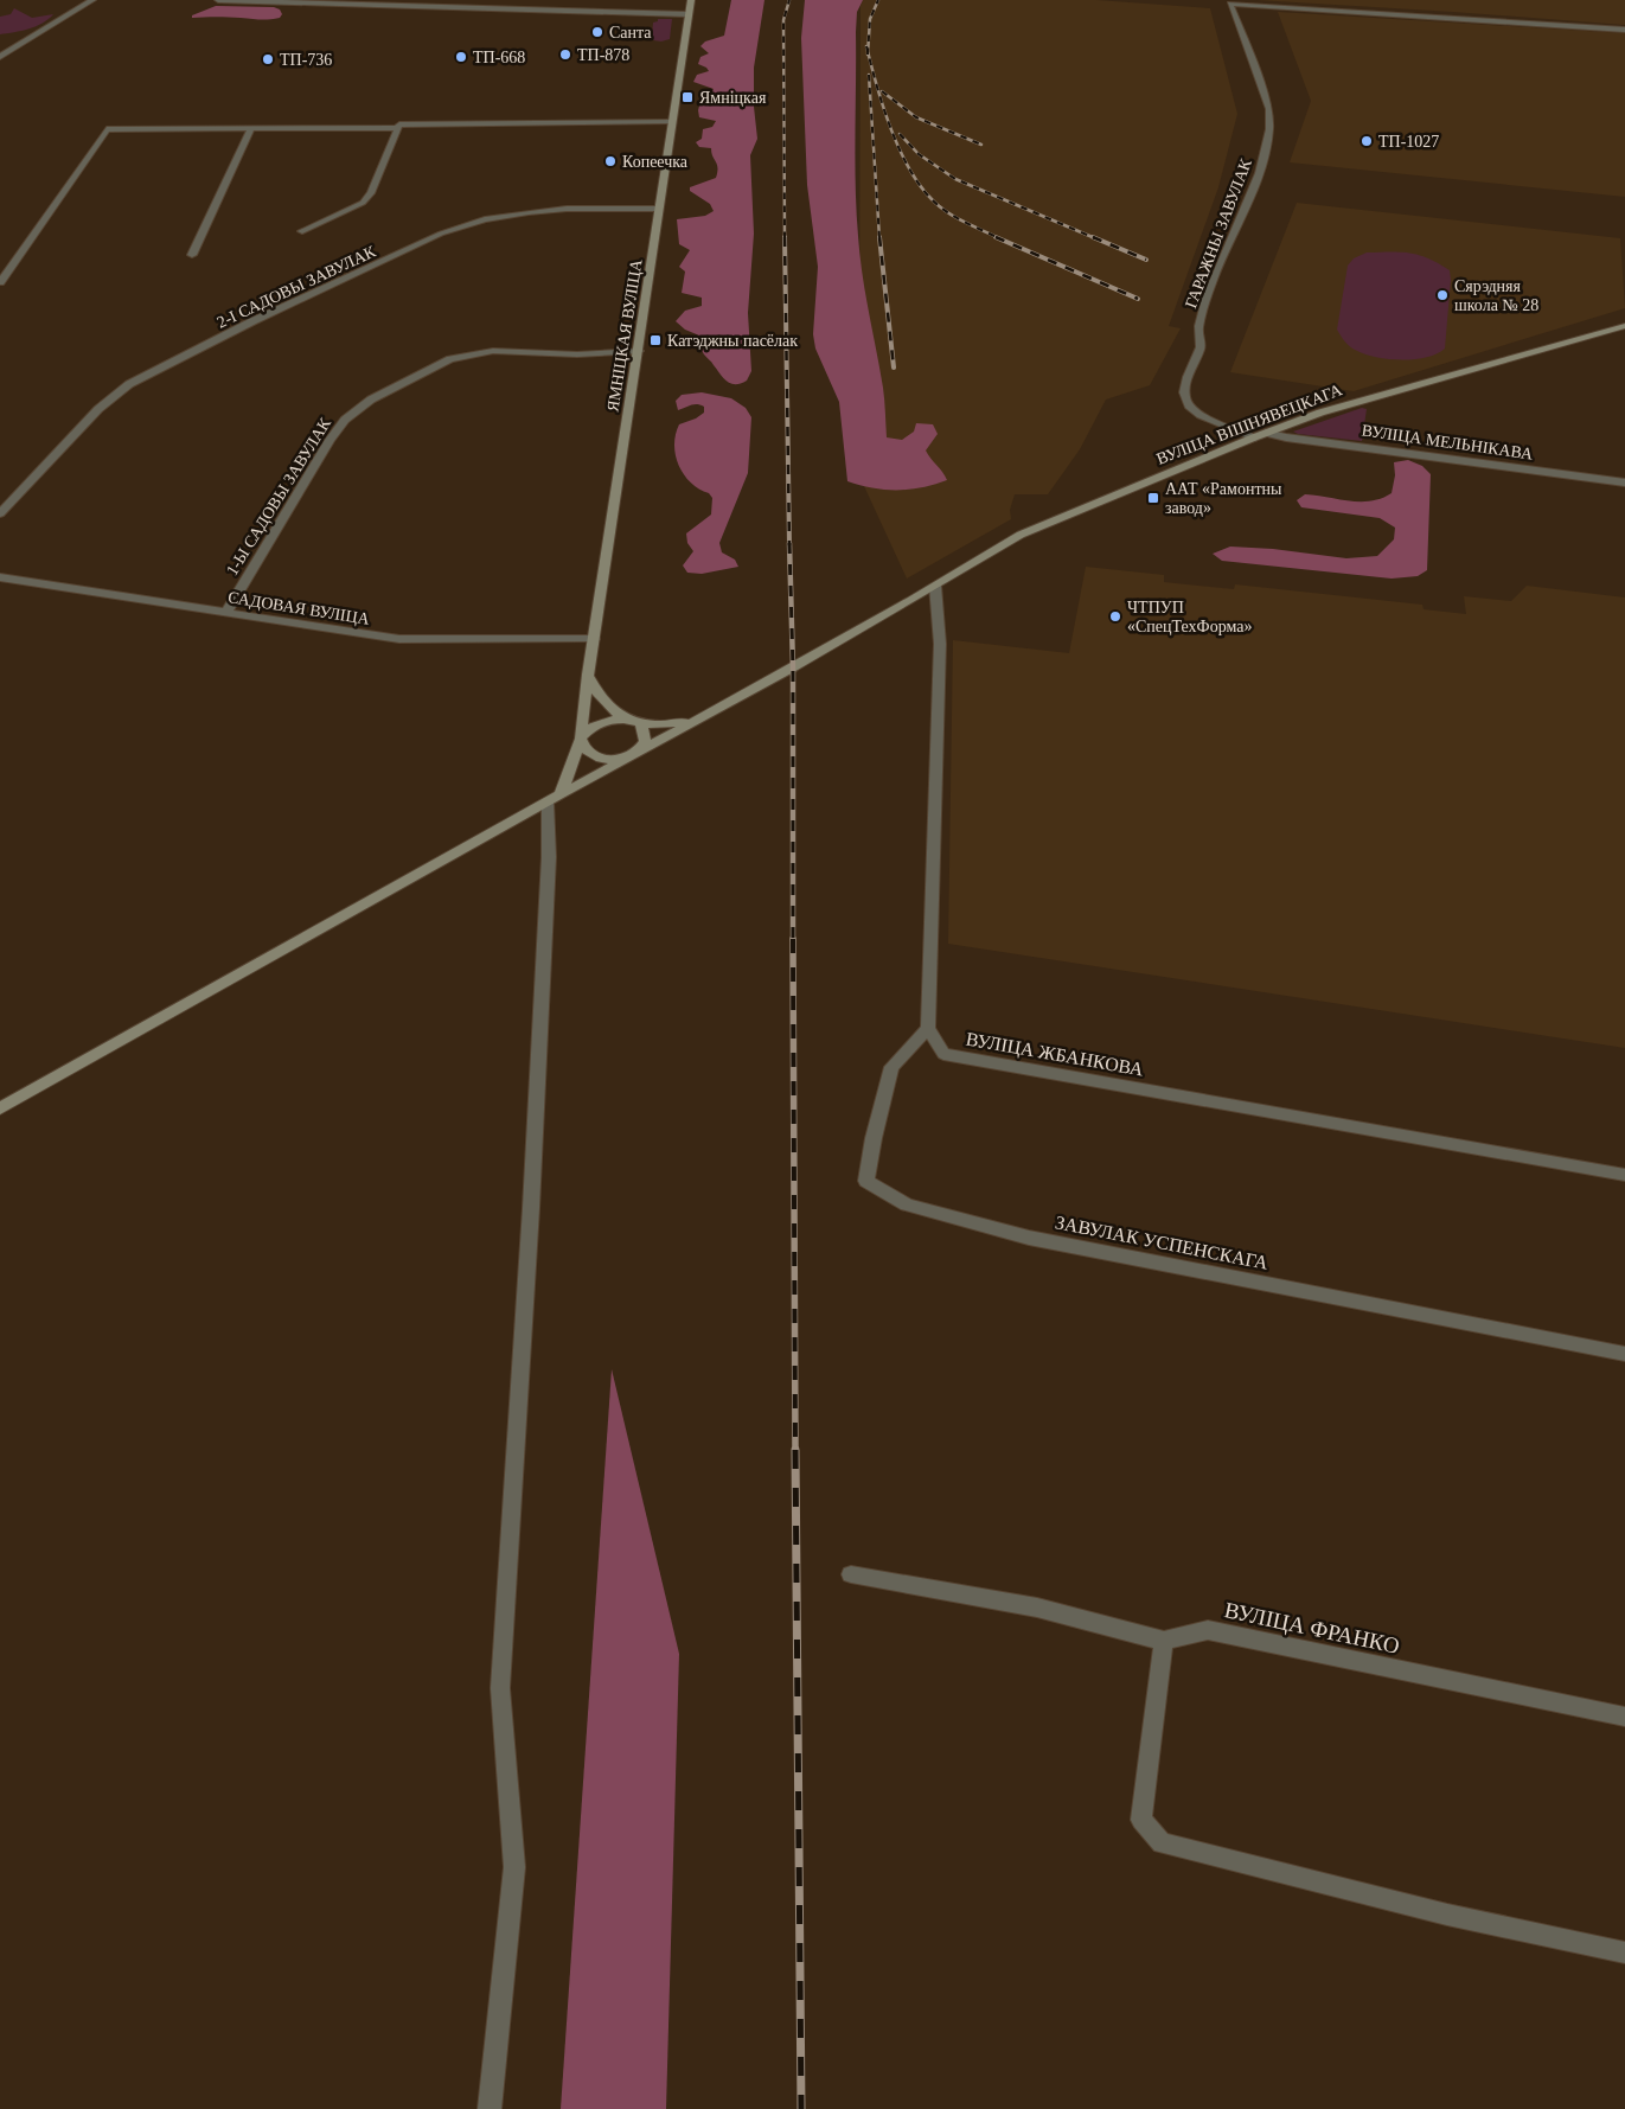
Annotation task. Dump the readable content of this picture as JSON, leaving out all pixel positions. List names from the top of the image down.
{
  "streets": {
    "main road": ["ЯМНІЦКАЯ ВУЛІЦА", "ВУЛІЦА ВІШНЯВЕЦКАГА"],
    "street": [
      "ГАРАЖНЫ ЗАВУЛАК",
      "2-І САДОВЫ ЗАВУЛАК",
      "ВУЛІЦА МЕЛЬНІКАВА",
      "1-Ы САДОВЫ ЗАВУЛАК",
      "САДОВАЯ ВУЛІЦА",
      "ВУЛІЦА ЖБАНКОВА",
      "ЗАВУЛАК УСПЕНСКАГА",
      "ВУЛІЦА ФРАНКО"
    ]
  },
  "crossings": [
    ["ГАРАЖНЫ ЗАВУЛАК", "ВУЛІЦА ВІШНЯВЕЦКАГА"],
    ["2-І САДОВЫ ЗАВУЛАК", "ЯМНІЦКАЯ ВУЛІЦА"],
    ["ЯМНІЦКАЯ ВУЛІЦА", "ВУЛІЦА ВІШНЯВЕЦКАГА"],
    ["ЯМНІЦКАЯ ВУЛІЦА", "1-Ы САДОВЫ ЗАВУЛАК"],
    ["ЯМНІЦКАЯ ВУЛІЦА", "САДОВАЯ ВУЛІЦА"],
    ["ВУЛІЦА ВІШНЯВЕЦКАГА", "ВУЛІЦА МЕЛЬНІКАВА"],
    ["1-Ы САДОВЫ ЗАВУЛАК", "САДОВАЯ ВУЛІЦА"],
    ["ВУЛІЦА ЖБАНКОВА", "ЗАВУЛАК УСПЕНСКАГА"]
  ],
  "places": {
    "other": [
      "Санта",
      "ТП-878",
      "ТП-668",
      "ТП-736",
      "ТП-1027",
      "Копеечка",
      "Сярэдняя школа № 28",
      "ЧТПУП «СпецТехФорма»"
    ],
    "transit": ["Ямніцкая", "Катэджны пасёлак", "ААТ «Рамонтны завод»"]
  }
}
